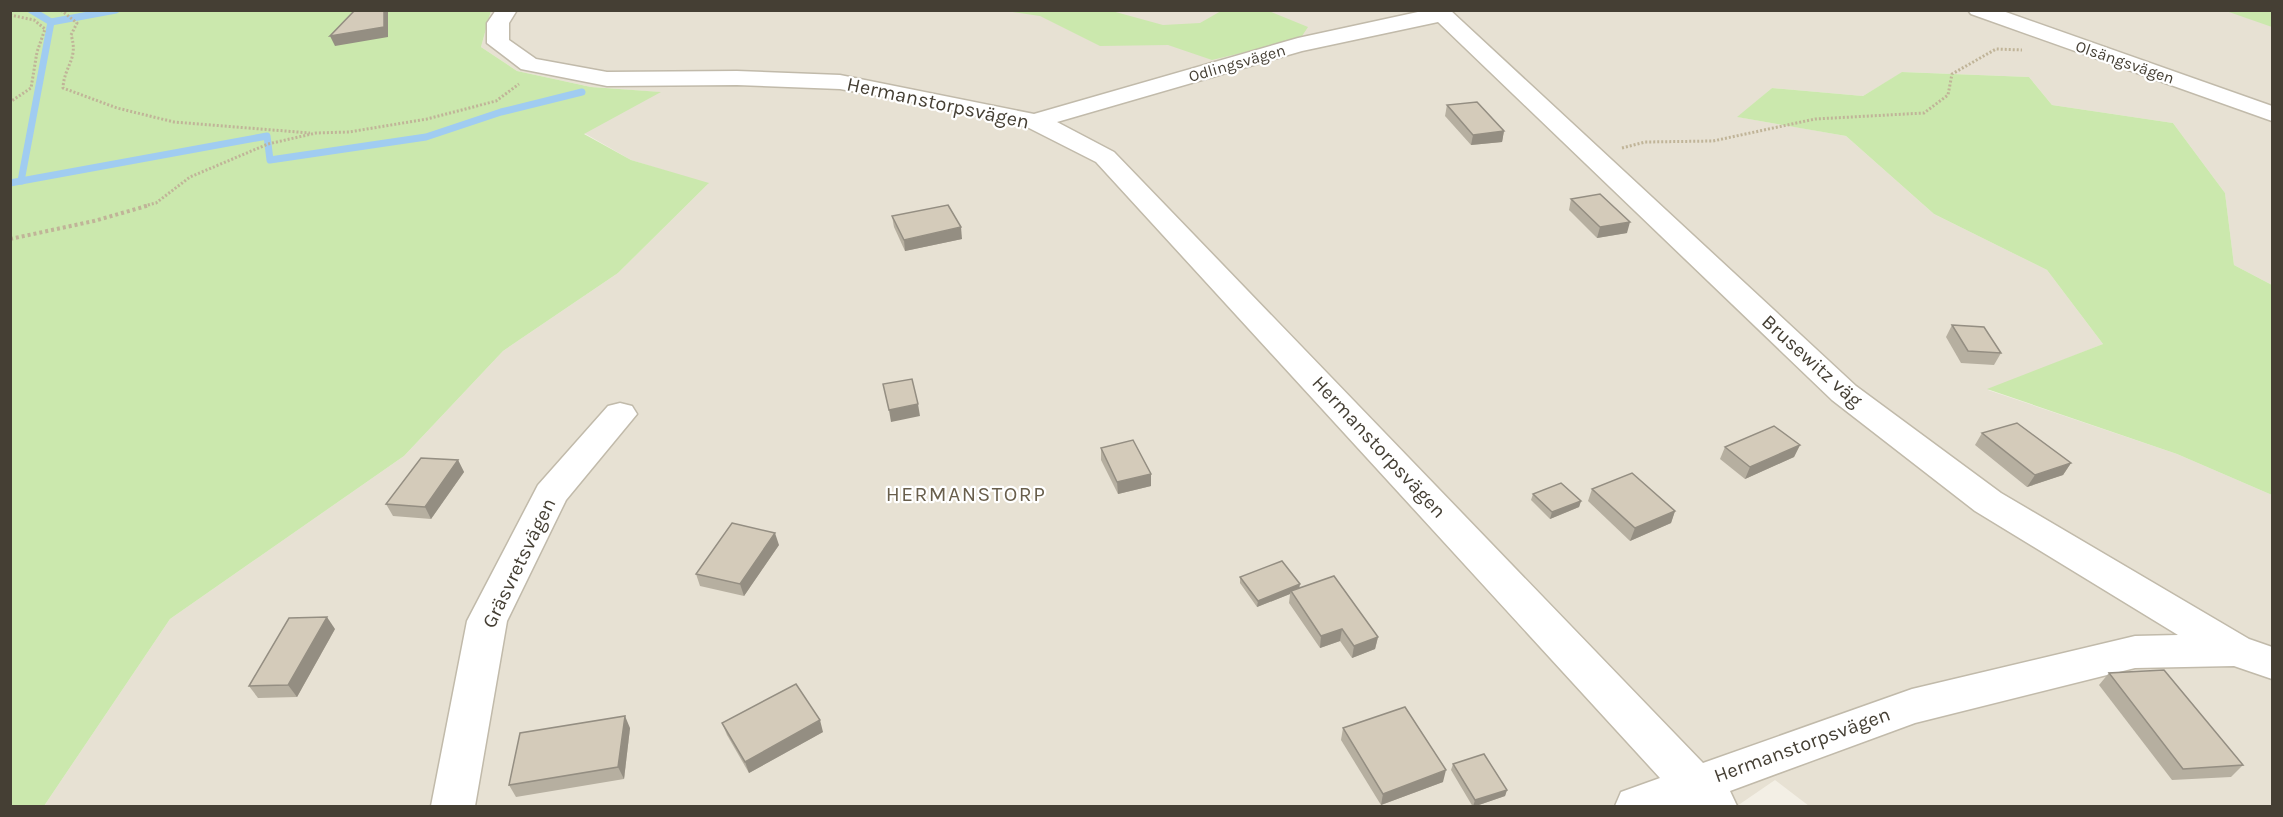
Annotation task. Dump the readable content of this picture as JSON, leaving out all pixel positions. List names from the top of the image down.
{
  "streets": {
    "street": [
      "Olsängsvägen",
      "Odlingsvägen",
      "Hermanstorpsvägen",
      "Brusewitz väg",
      "Gräsvretsvägen"
    ]
  },
  "crossings": [
    ["Odlingsvägen", "Hermanstorpsvägen"],
    ["Odlingsvägen", "Brusewitz väg"],
    ["Hermanstorpsvägen", "Brusewitz väg"]
  ],
  "districts": ["HERMANSTORP"]
}
